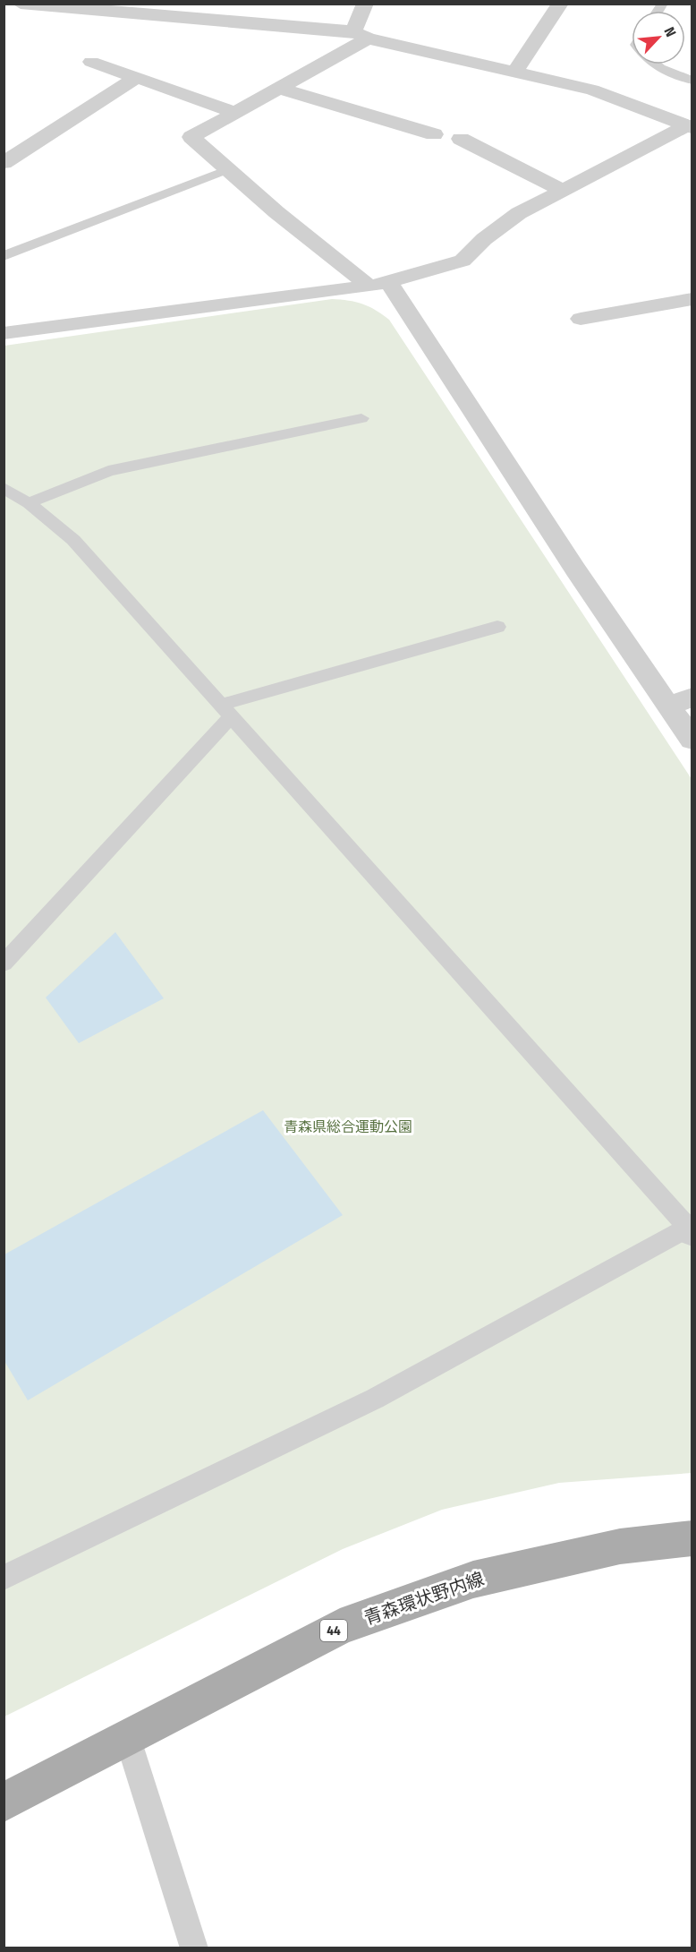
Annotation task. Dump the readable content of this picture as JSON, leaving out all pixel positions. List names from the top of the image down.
{
  "streets": {
    "main road": ["青森環状野内線", "44"]
  },
  "parks": ["青森県総合運動公園"],
  "north": "top right"
}
